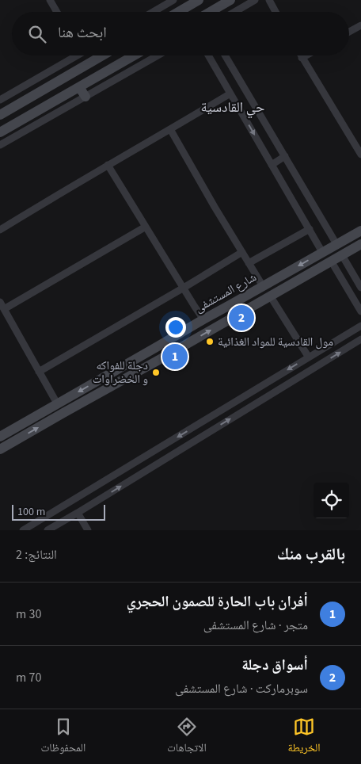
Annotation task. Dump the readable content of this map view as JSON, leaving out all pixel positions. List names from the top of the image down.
{
  "streets": {
    "street": ["شارع المستشفى"]
  },
  "districts": ["حي القادسية"],
  "places": ["مول القادسية للمواد الغذائية", "دجلة للفواكه و الخضراوات"],
  "scale_bar": "100 m",
  "page": {
    "search": "ابحث هنا",
    "pins": ["2", "1"],
    "scale": "100 m",
    "heading": ["بالقرب منك", "النتائج: 2"],
    "list": [
      {
        "mark": "1",
        "name": "أفران باب الحارة للصمون الحجري",
        "note": "متجر · شارع المستشفى",
        "value": "30 m"
      },
      {
        "mark": "2",
        "name": "أسواق دجلة",
        "note": "سوبرماركت · شارع المستشفى",
        "value": "70 m"
      }
    ],
    "nav": ["الخريطة", "الاتجاهات", "المحفوظات"]
  }
}
